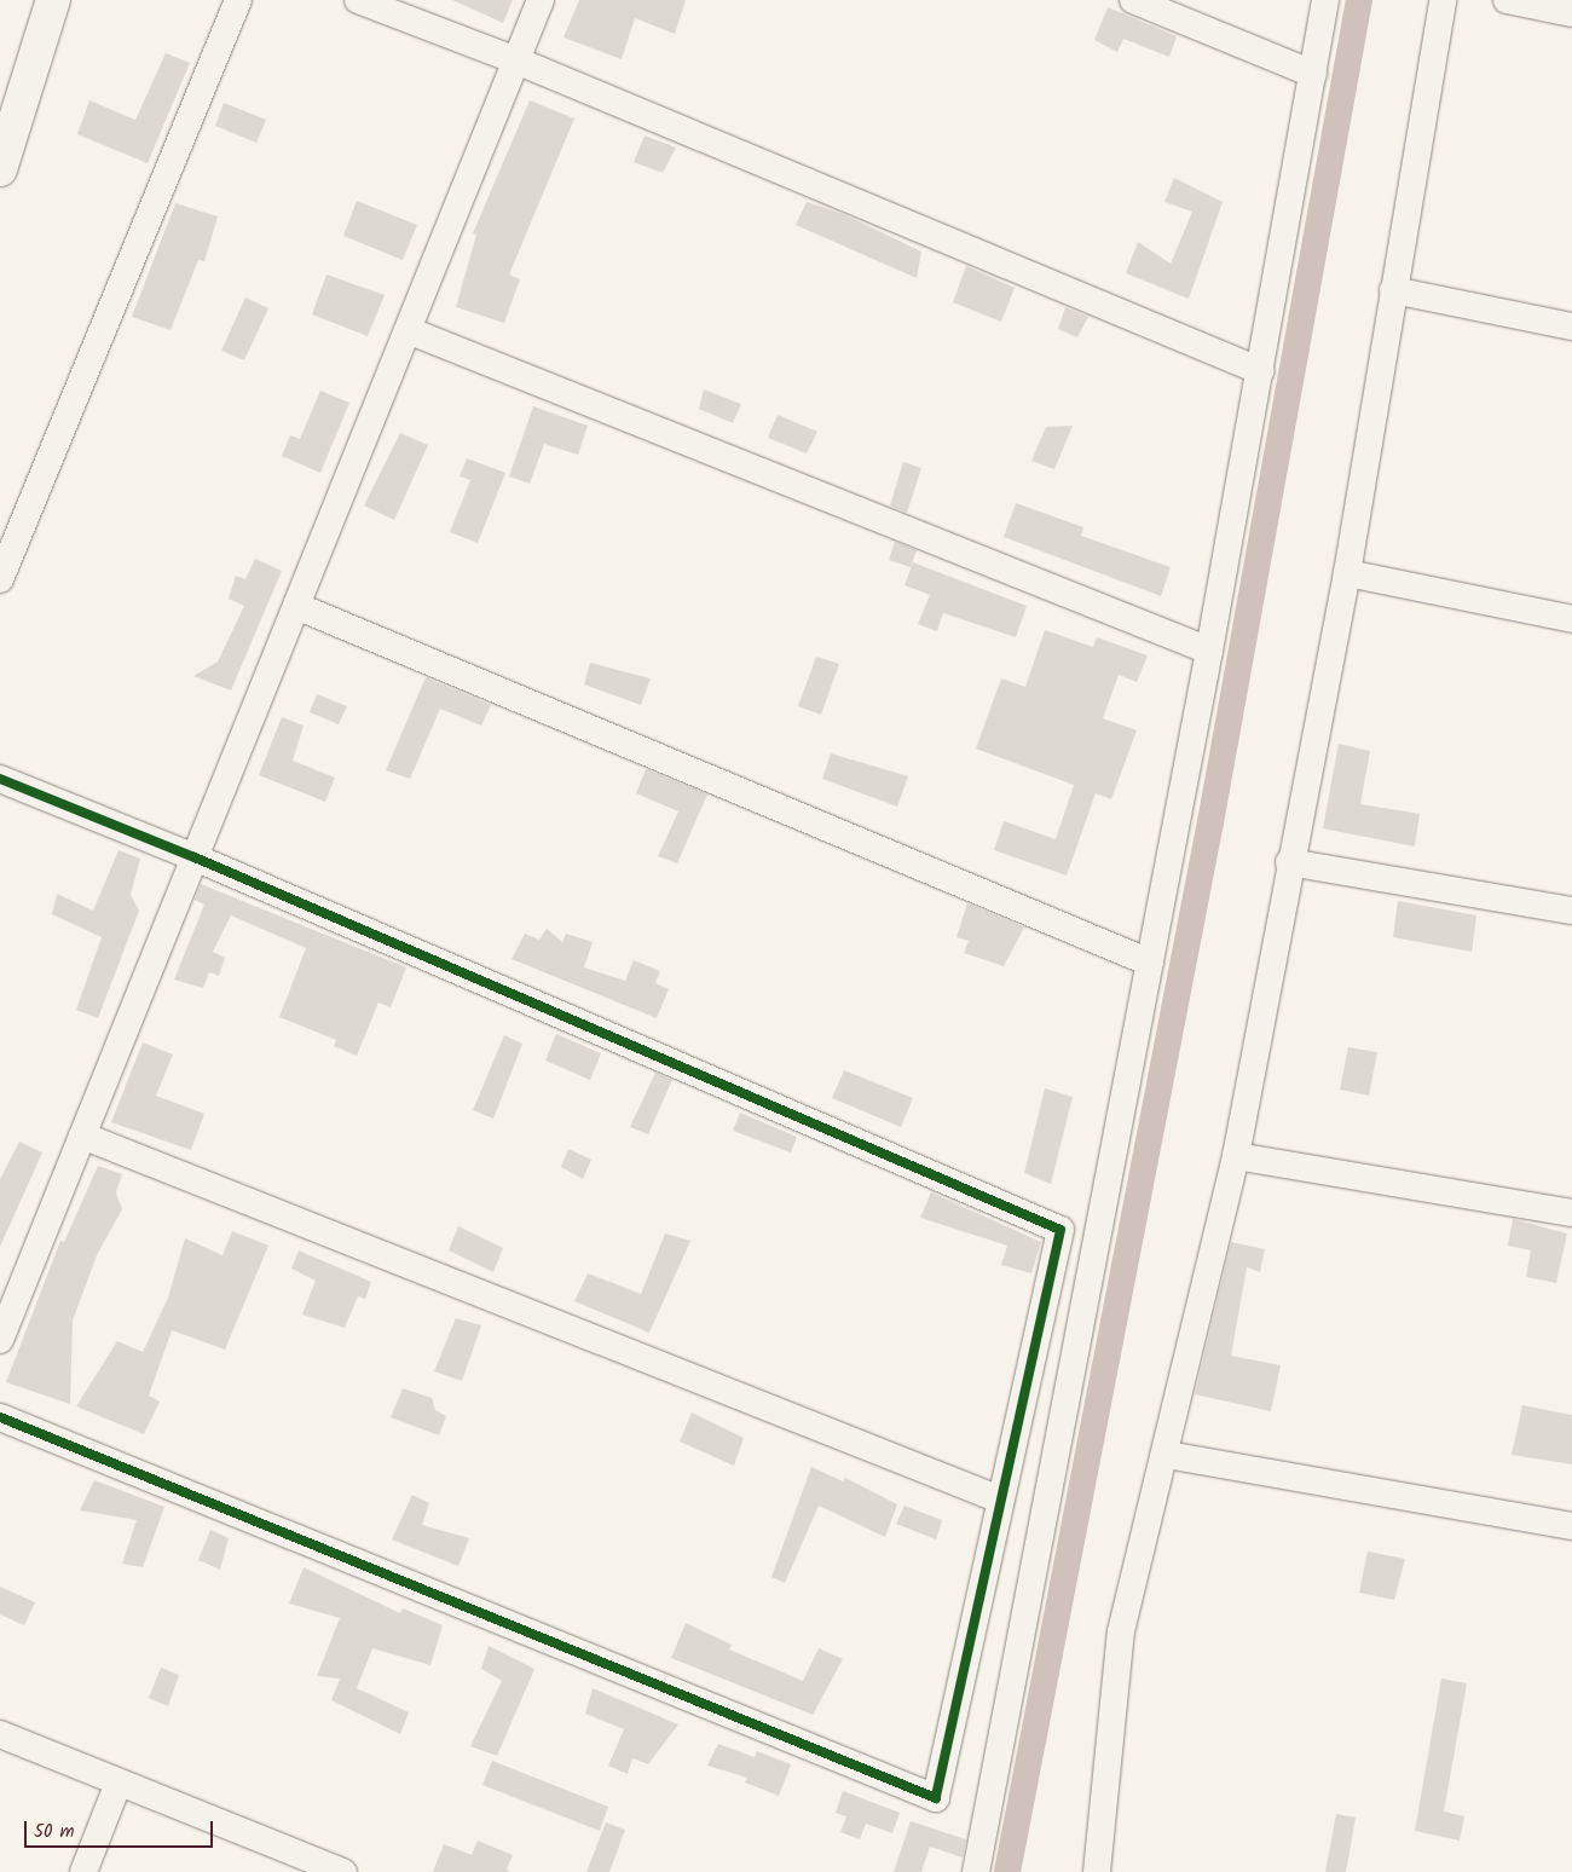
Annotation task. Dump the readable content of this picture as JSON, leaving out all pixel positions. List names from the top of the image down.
{
  "scale_bar": "50 m"
}
